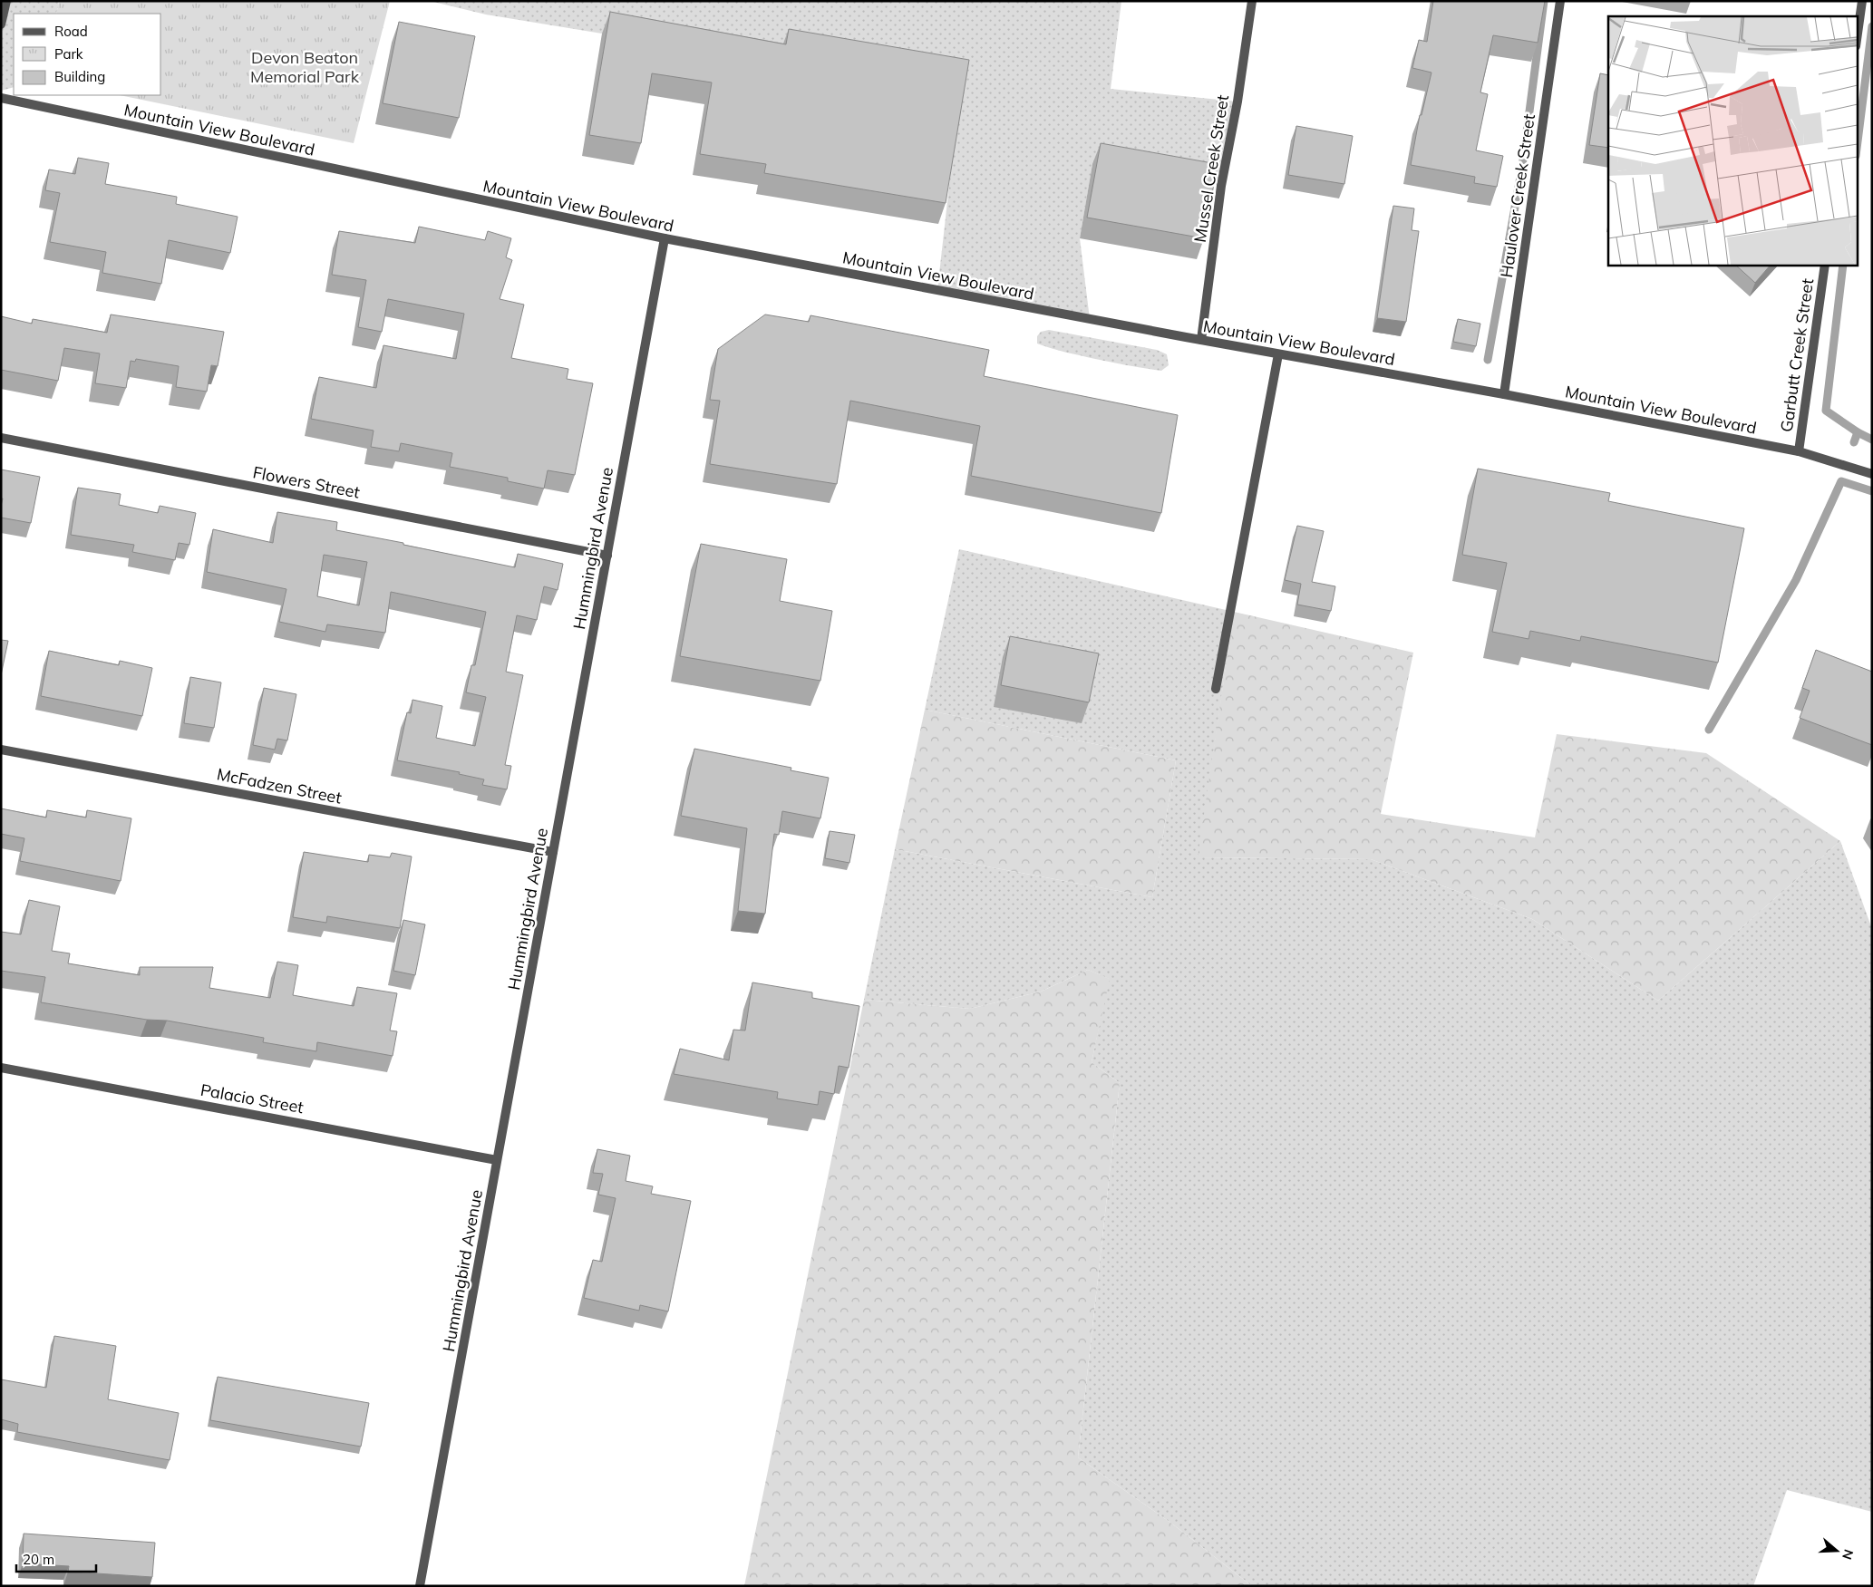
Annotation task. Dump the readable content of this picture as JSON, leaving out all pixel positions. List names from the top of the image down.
{
  "streets": {
    "street": [
      "Mountain View Boulevard",
      "Mussel Creek Street",
      "Haulover Creek Street",
      "Garbutt Creek Street",
      "Flowers Street",
      "Hummingbird Avenue",
      "McFadzen Street",
      "Palacio Street"
    ]
  },
  "crossings": [
    ["Mountain View Boulevard", "Mussel Creek Street"],
    ["Mountain View Boulevard", "Haulover Creek Street"],
    ["Mountain View Boulevard", "Garbutt Creek Street"],
    ["Mountain View Boulevard", "Hummingbird Avenue"],
    ["Flowers Street", "Hummingbird Avenue"],
    ["Hummingbird Avenue", "McFadzen Street"],
    ["Hummingbird Avenue", "Palacio Street"]
  ],
  "parks": ["Devon Beaton Memorial Park"],
  "legend": ["Road", "Park", "Building"],
  "scale_bar": "20 m",
  "north": "right"
}
